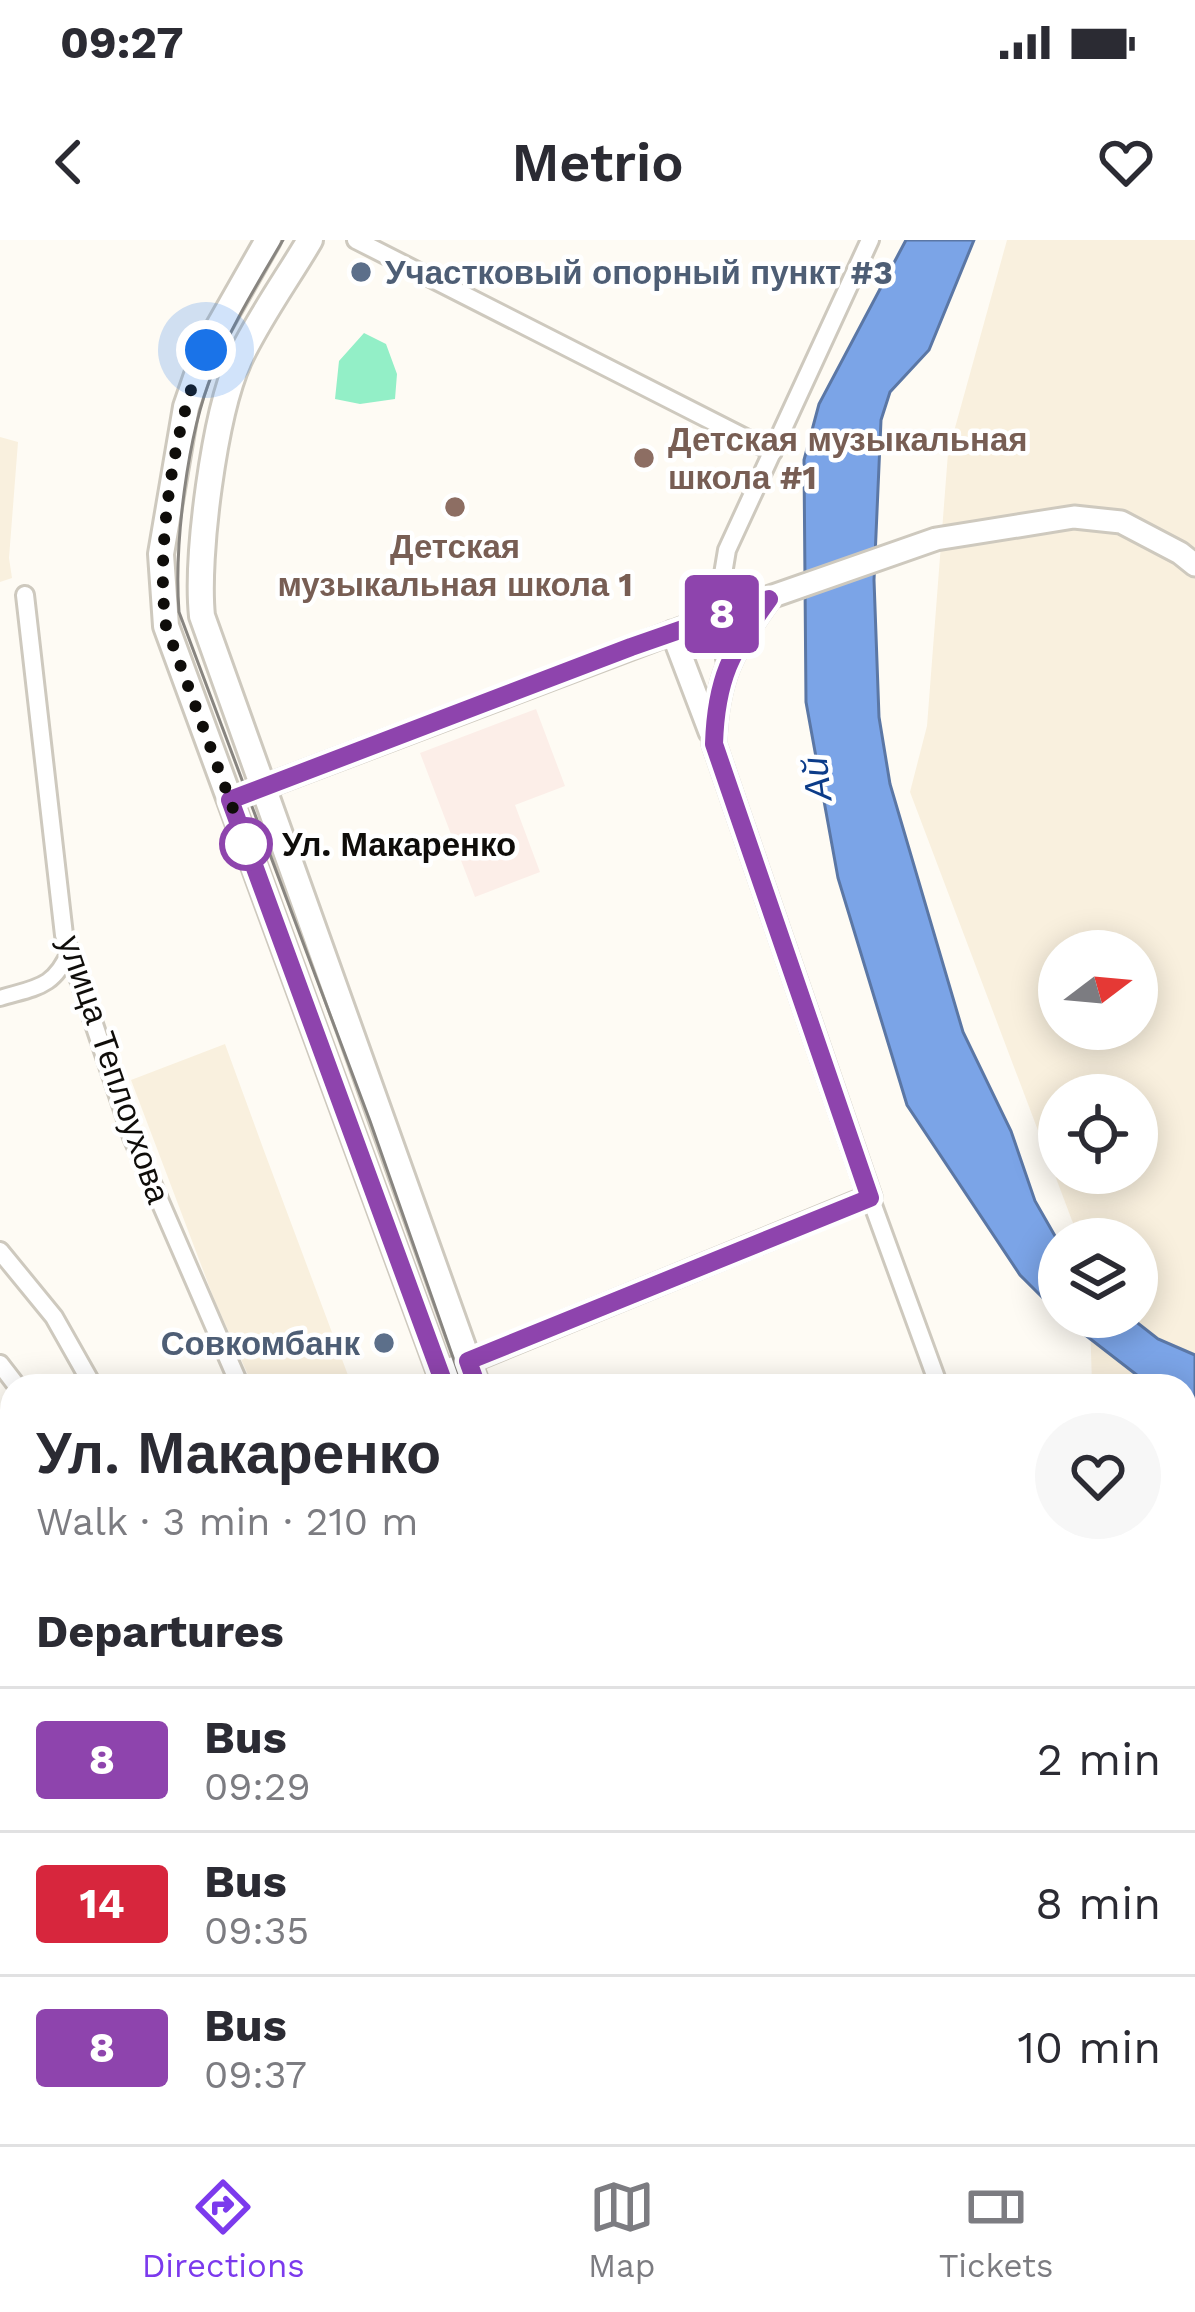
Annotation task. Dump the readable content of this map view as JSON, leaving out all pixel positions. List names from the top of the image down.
{
  "streets": {
    "street": ["улица Теплоухова"]
  },
  "water": ["Ай"],
  "places": [
    "Участковый опорный пункт #3",
    "Детская музыкальная школа #1",
    "Детская музыкальная школа 1",
    "Ул. Макаренко",
    "Совкомбанк"
  ],
  "lines": ["bus line 8"],
  "north": "right",
  "page": {
    "status": "09:27",
    "header": "Metrio",
    "on_map": "8",
    "heading": [
      ["Ул. Макаренко", "Walk · 3 min · 210 m"],
      "Departures"
    ],
    "list": [
      {
        "mark": "8",
        "name": "Bus",
        "note": "09:29",
        "value": "2 min"
      },
      {
        "mark": "14",
        "name": "Bus",
        "note": "09:35",
        "value": "8 min"
      },
      {
        "mark": "8",
        "name": "Bus",
        "note": "09:37",
        "value": "10 min"
      }
    ],
    "tabs": ["Directions", "Map", "Tickets"]
  }
}
